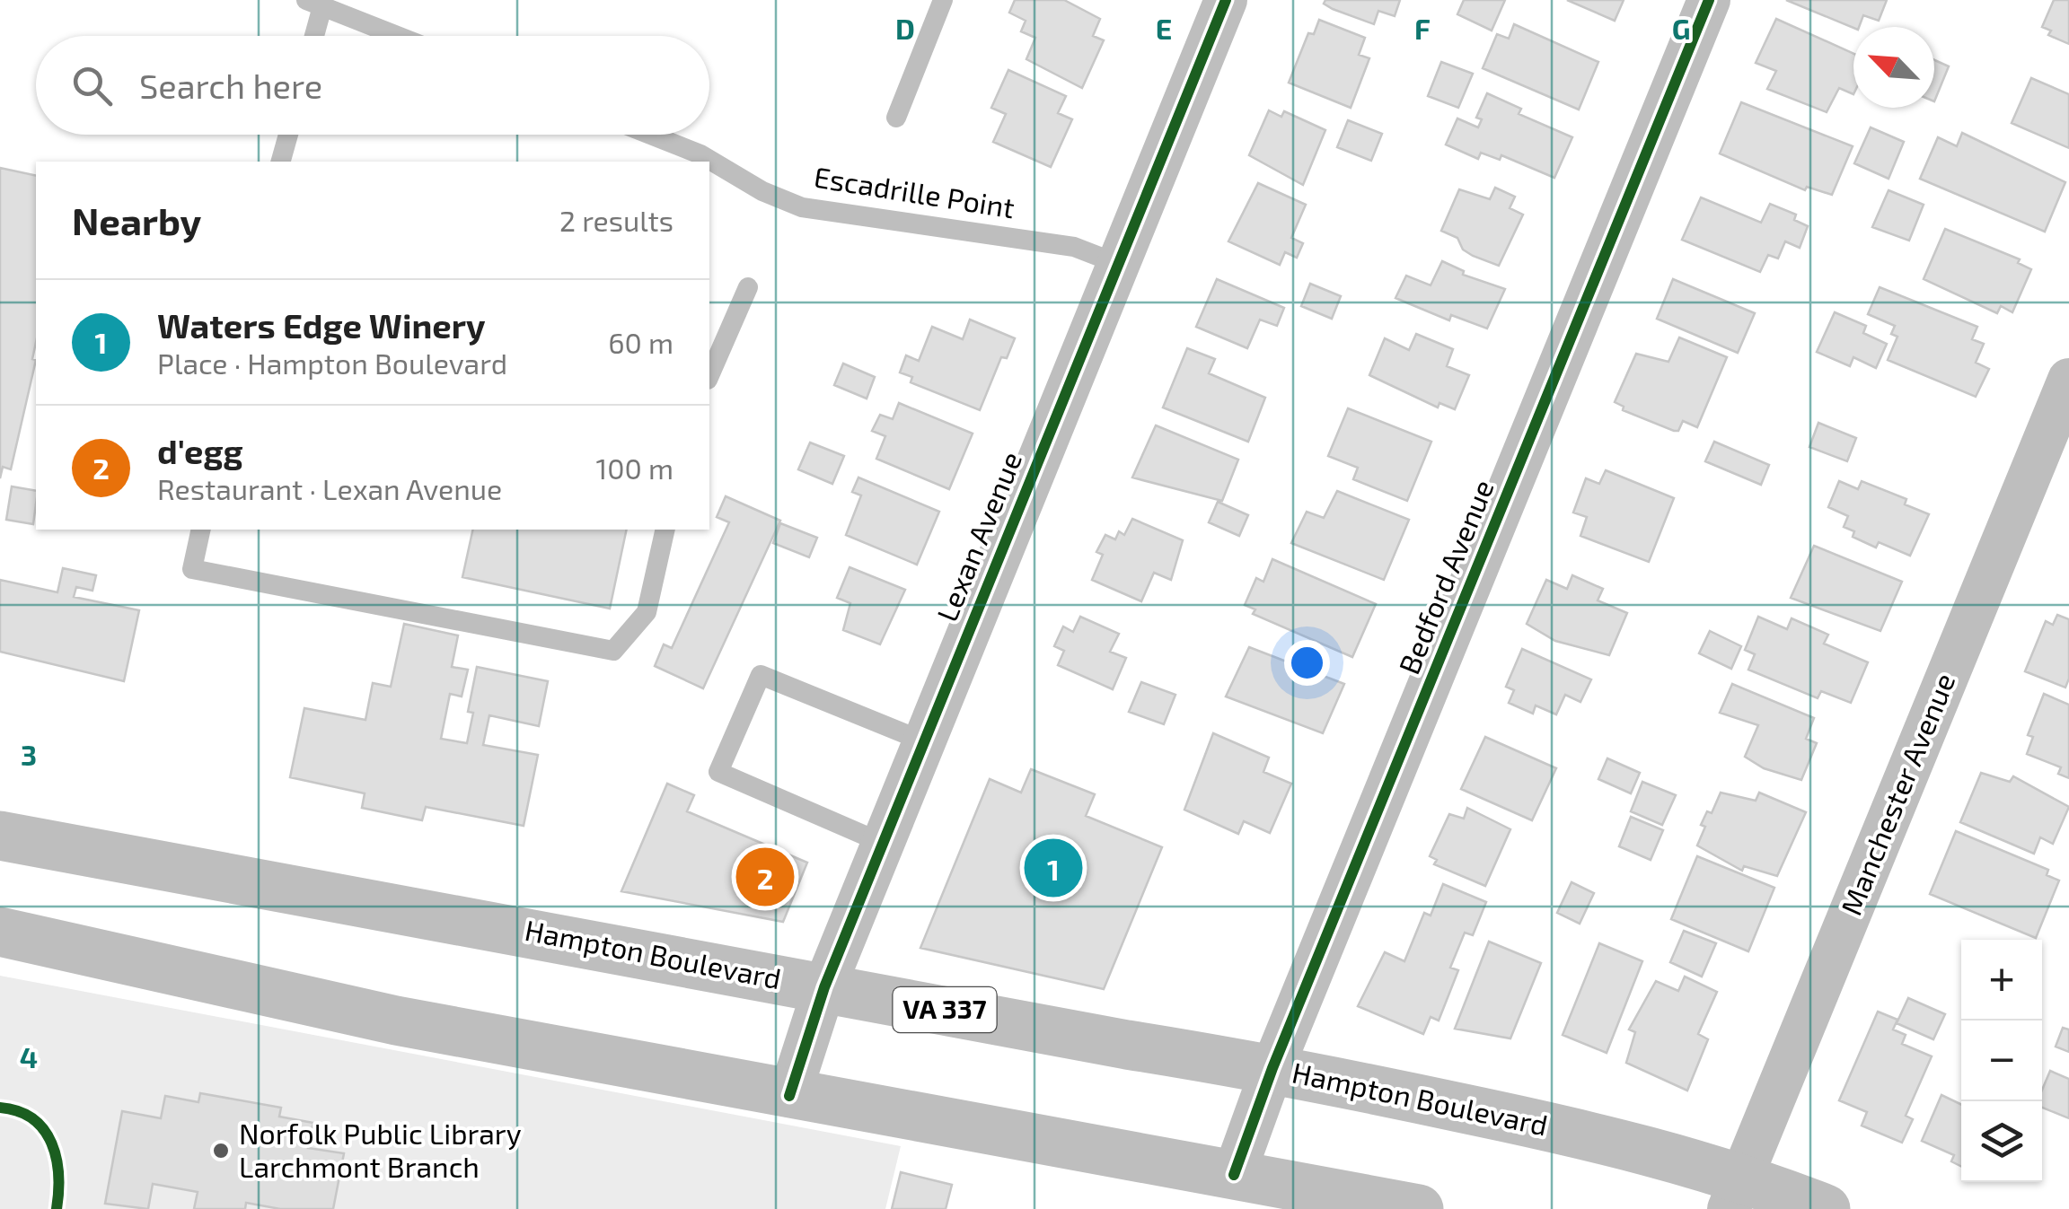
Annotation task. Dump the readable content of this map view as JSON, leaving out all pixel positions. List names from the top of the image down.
{
  "streets": {
    "main road": ["Hampton Boulevard", "VA 337"],
    "street": ["Lexan Avenue", "Bedford Avenue", "Manchester Avenue"],
    "lane": ["Escadrille Point"]
  },
  "crossings": [
    ["Escadrille Point", "Lexan Avenue"],
    ["Lexan Avenue", "Hampton Boulevard"],
    ["Bedford Avenue", "Hampton Boulevard"],
    ["Manchester Avenue", "Hampton Boulevard"]
  ],
  "places": ["Norfolk Public Library Larchmont Branch"],
  "north": "top left",
  "page": {
    "search": "Search here",
    "heading": ["Nearby", "2 results"],
    "list": [
      {
        "mark": "1",
        "name": "Waters Edge Winery",
        "note": "Place · Hampton Boulevard",
        "value": "60 m"
      },
      {
        "mark": "2",
        "name": "d'egg",
        "note": "Restaurant · Lexan Avenue",
        "value": "100 m"
      }
    ],
    "pins": ["1", "2"],
    "map_buttons": ["+", "−"]
  },
  "grid": {
    "columns": [
      "D",
      "E",
      "F",
      "G"
    ],
    "rows": ["3", "4"]
  }
}
